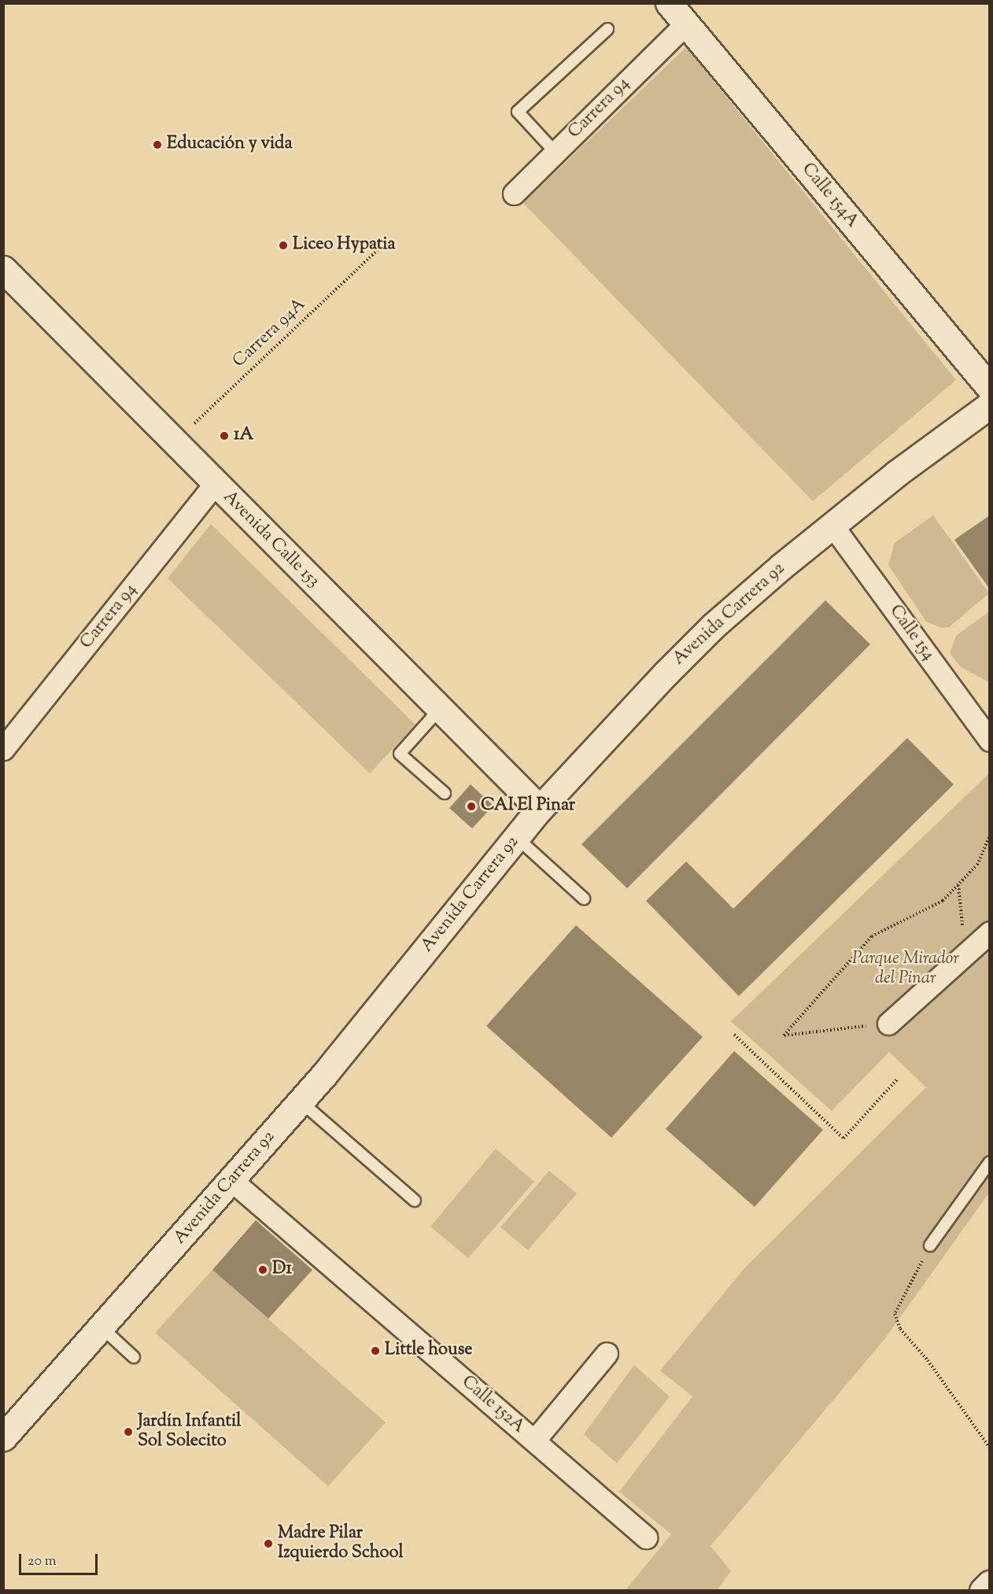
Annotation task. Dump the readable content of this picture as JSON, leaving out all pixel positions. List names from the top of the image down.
{
  "streets": {
    "main road": ["Calle 154A", "Avenida Calle 153", "Avenida Carrera 92"],
    "street": ["Carrera 94", "Calle 154", "Calle 152A"],
    "path": ["Carrera 94A"]
  },
  "crossings": [
    ["Carrera 94", "Calle 154A"],
    ["Carrera 94", "Avenida Calle 153"],
    ["Avenida Calle 153", "Avenida Carrera 92"],
    ["Avenida Carrera 92", "Calle 154"],
    ["Avenida Carrera 92", "Calle 152A"]
  ],
  "parks": ["Parque Mirador del Pinar"],
  "places": [
    "Educación y vida",
    "Liceo Hypatia",
    "1A",
    "CAI El Pinar",
    "D1",
    "Little house",
    "Jardín Infantil Sol Solecito",
    "Madre Pilar Izquierdo School"
  ],
  "scale_bar": "20 m"
}
